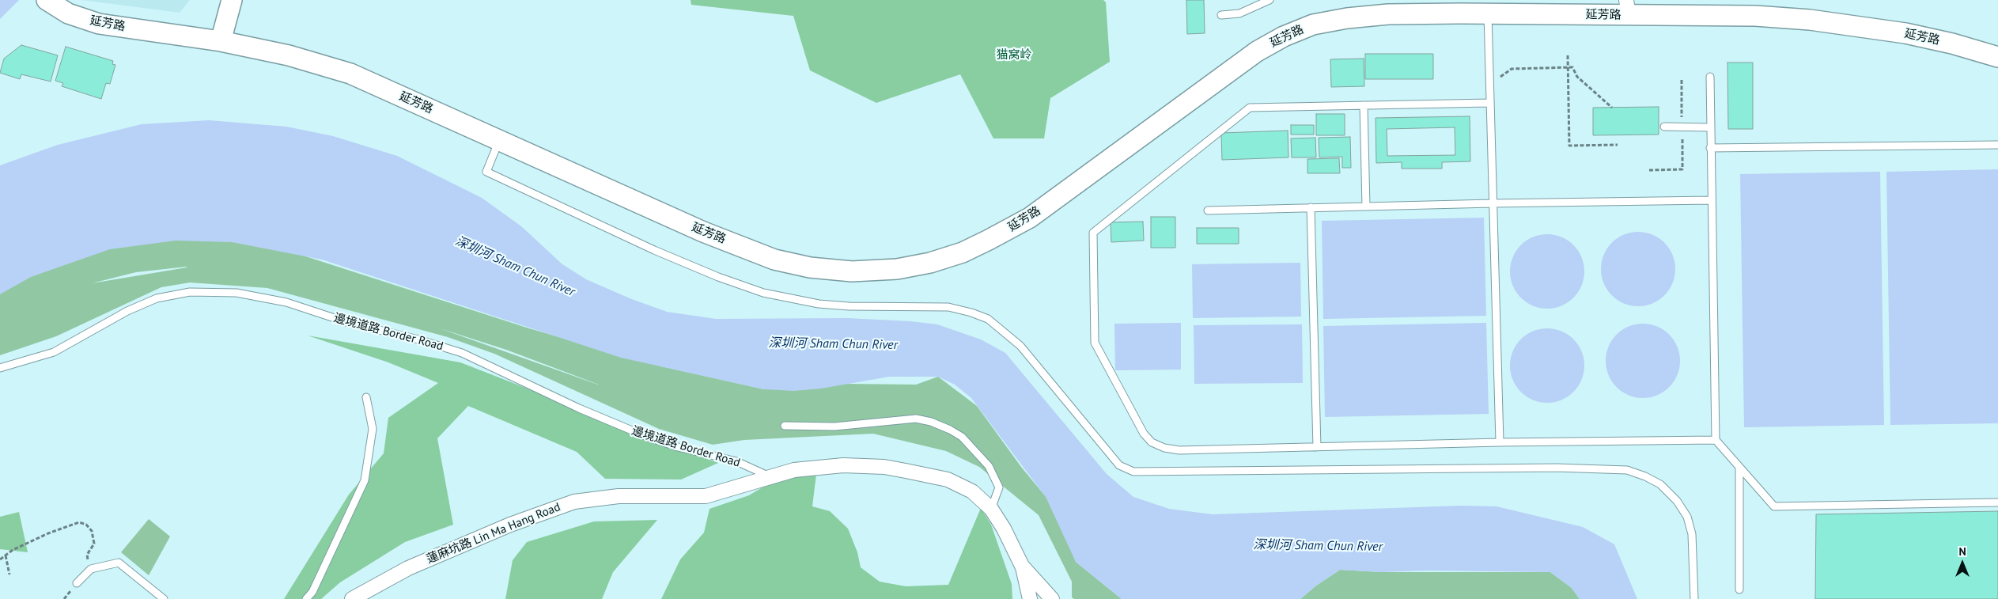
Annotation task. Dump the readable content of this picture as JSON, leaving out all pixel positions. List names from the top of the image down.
{
  "streets": {
    "main road": ["延芳路"],
    "street": ["蓮麻坑路 Lin Ma Hang Road"],
    "lane": ["邊境道路 Border Road"]
  },
  "crossings": [
    ["邊境道路 Border Road", "蓮麻坑路 Lin Ma Hang Road"]
  ],
  "water": ["深圳河 Sham Chun River"],
  "parks": ["猫窝岭"],
  "north": "top"
}
